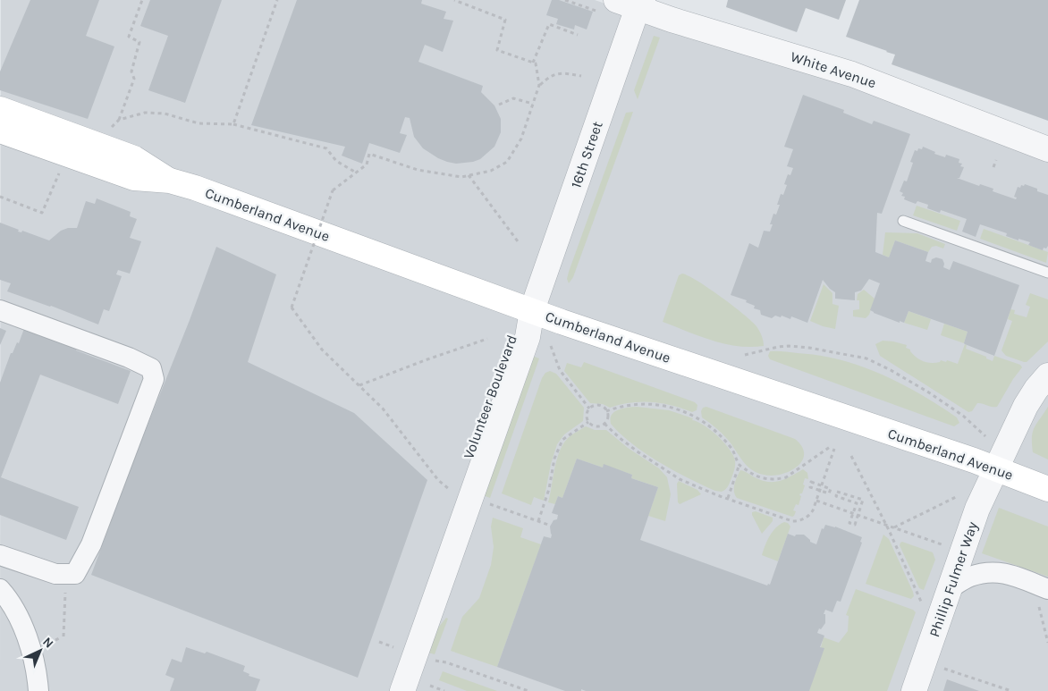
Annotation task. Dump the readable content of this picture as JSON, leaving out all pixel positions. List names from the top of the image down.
{
  "streets": {
    "main road": ["Cumberland Avenue"],
    "street": [
      "White Avenue",
      "16th Street",
      "Volunteer Boulevard",
      "Phillip Fulmer Way"
    ]
  },
  "crossings": [
    ["White Avenue", "16th Street"],
    ["16th Street", "Cumberland Avenue"],
    ["16th Street", "Volunteer Boulevard"],
    ["Cumberland Avenue", "Volunteer Boulevard"],
    ["Cumberland Avenue", "Phillip Fulmer Way"]
  ],
  "north": "top right"
}
